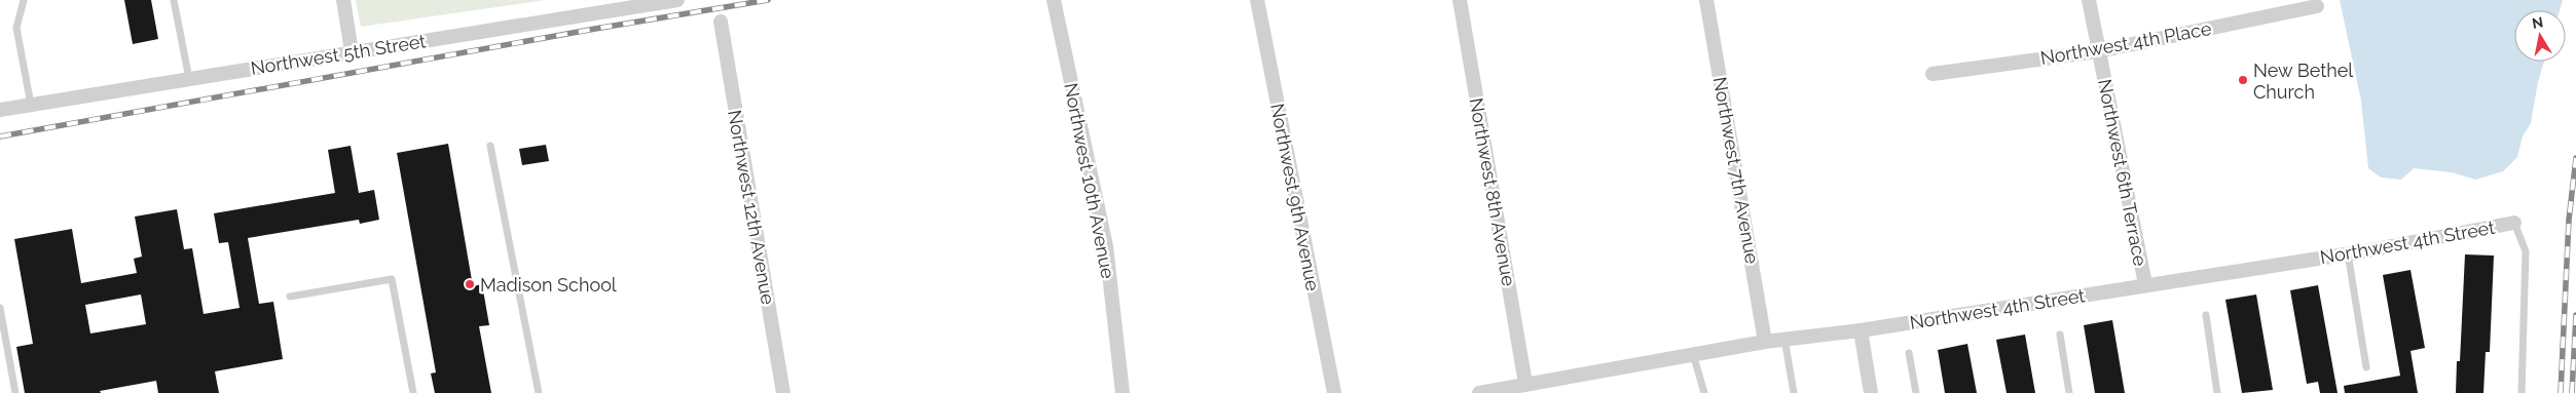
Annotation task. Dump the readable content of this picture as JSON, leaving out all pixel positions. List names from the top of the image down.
{
  "streets": {
    "street": [
      "Northwest 4th Place",
      "Northwest 5th Street",
      "Northwest 7th Avenue",
      "Northwest 6th Terrace",
      "Northwest 10th Avenue",
      "Northwest 8th Avenue",
      "Northwest 9th Avenue",
      "Northwest 12th Avenue",
      "Northwest 4th Street"
    ]
  },
  "crossings": [
    ["Northwest 4th Place", "Northwest 6th Terrace"],
    ["Northwest 7th Avenue", "Northwest 4th Street"],
    ["Northwest 6th Terrace", "Northwest 4th Street"],
    ["Northwest 8th Avenue", "Northwest 4th Street"]
  ],
  "places": ["New Bethel Church", "Madison School"],
  "north": "top"
}
